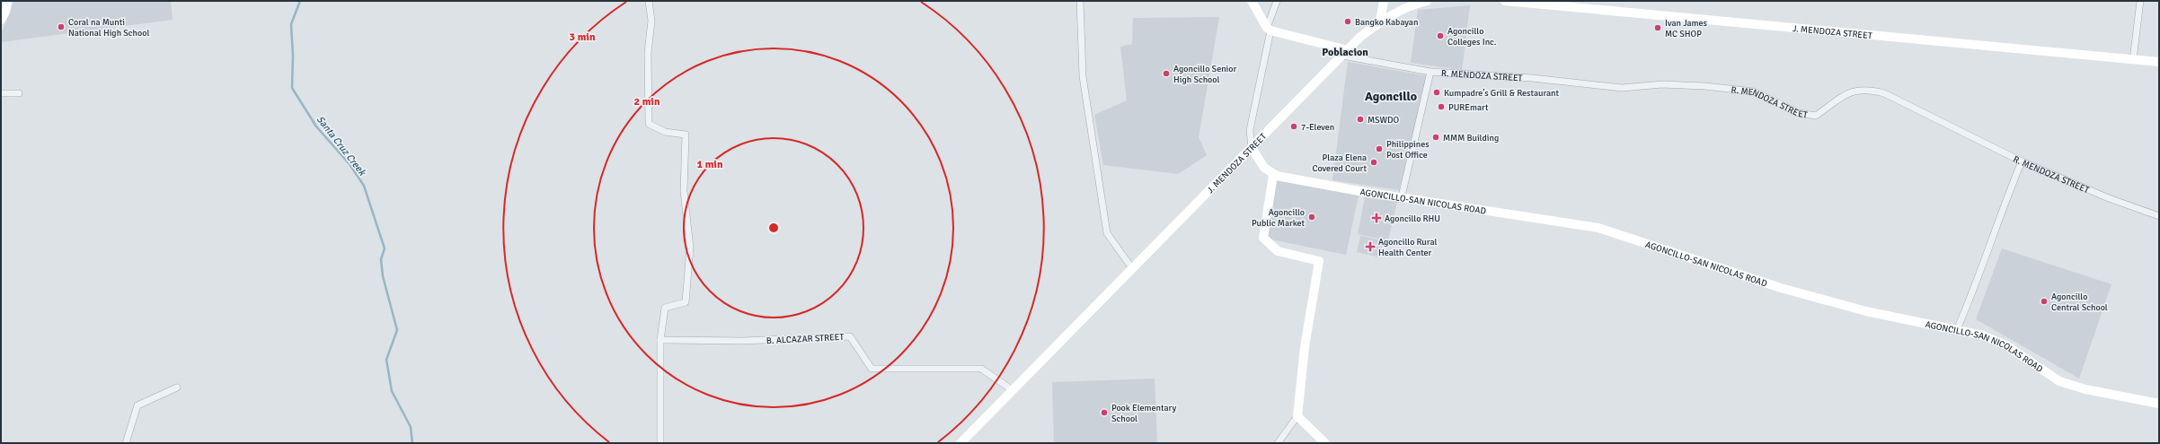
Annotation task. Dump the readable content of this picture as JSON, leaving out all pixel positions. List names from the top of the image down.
{
  "streets": {
    "main road": ["J. MENDOZA STREET", "R. MENDOZA STREET", "AGONCILLO-SAN NICOLAS ROAD"],
    "street": ["B. ALCAZAR STREET"]
  },
  "crossings": [
    ["J. MENDOZA STREET", "R. MENDOZA STREET"],
    ["J. MENDOZA STREET", "B. ALCAZAR STREET"],
    ["R. MENDOZA STREET", "AGONCILLO-SAN NICOLAS ROAD"]
  ],
  "districts": ["Poblacion", "Agoncillo"],
  "water": ["Santa Cruz Creek"],
  "places": {
    "other": [
      "Bangko Kabayan",
      "Coral na Munti National High School",
      "Ivan James MC SHOP",
      "Agoncillo Colleges Inc.",
      "Agoncillo Senior High School",
      "Kumpadre’s Grill & Restaurant",
      "PUREmart",
      "MSWDO",
      "7-Eleven",
      "MMM Building",
      "Philippines Post Office",
      "Plaza Elena Covered Court",
      "Agoncillo Public Market",
      "Agoncillo Central School",
      "Pook Elementary School"
    ],
    "health": ["Agoncillo RHU", "Agoncillo Rural Health Center"]
  },
  "rings": ["3 min", "2 min", "1 min"]
}
